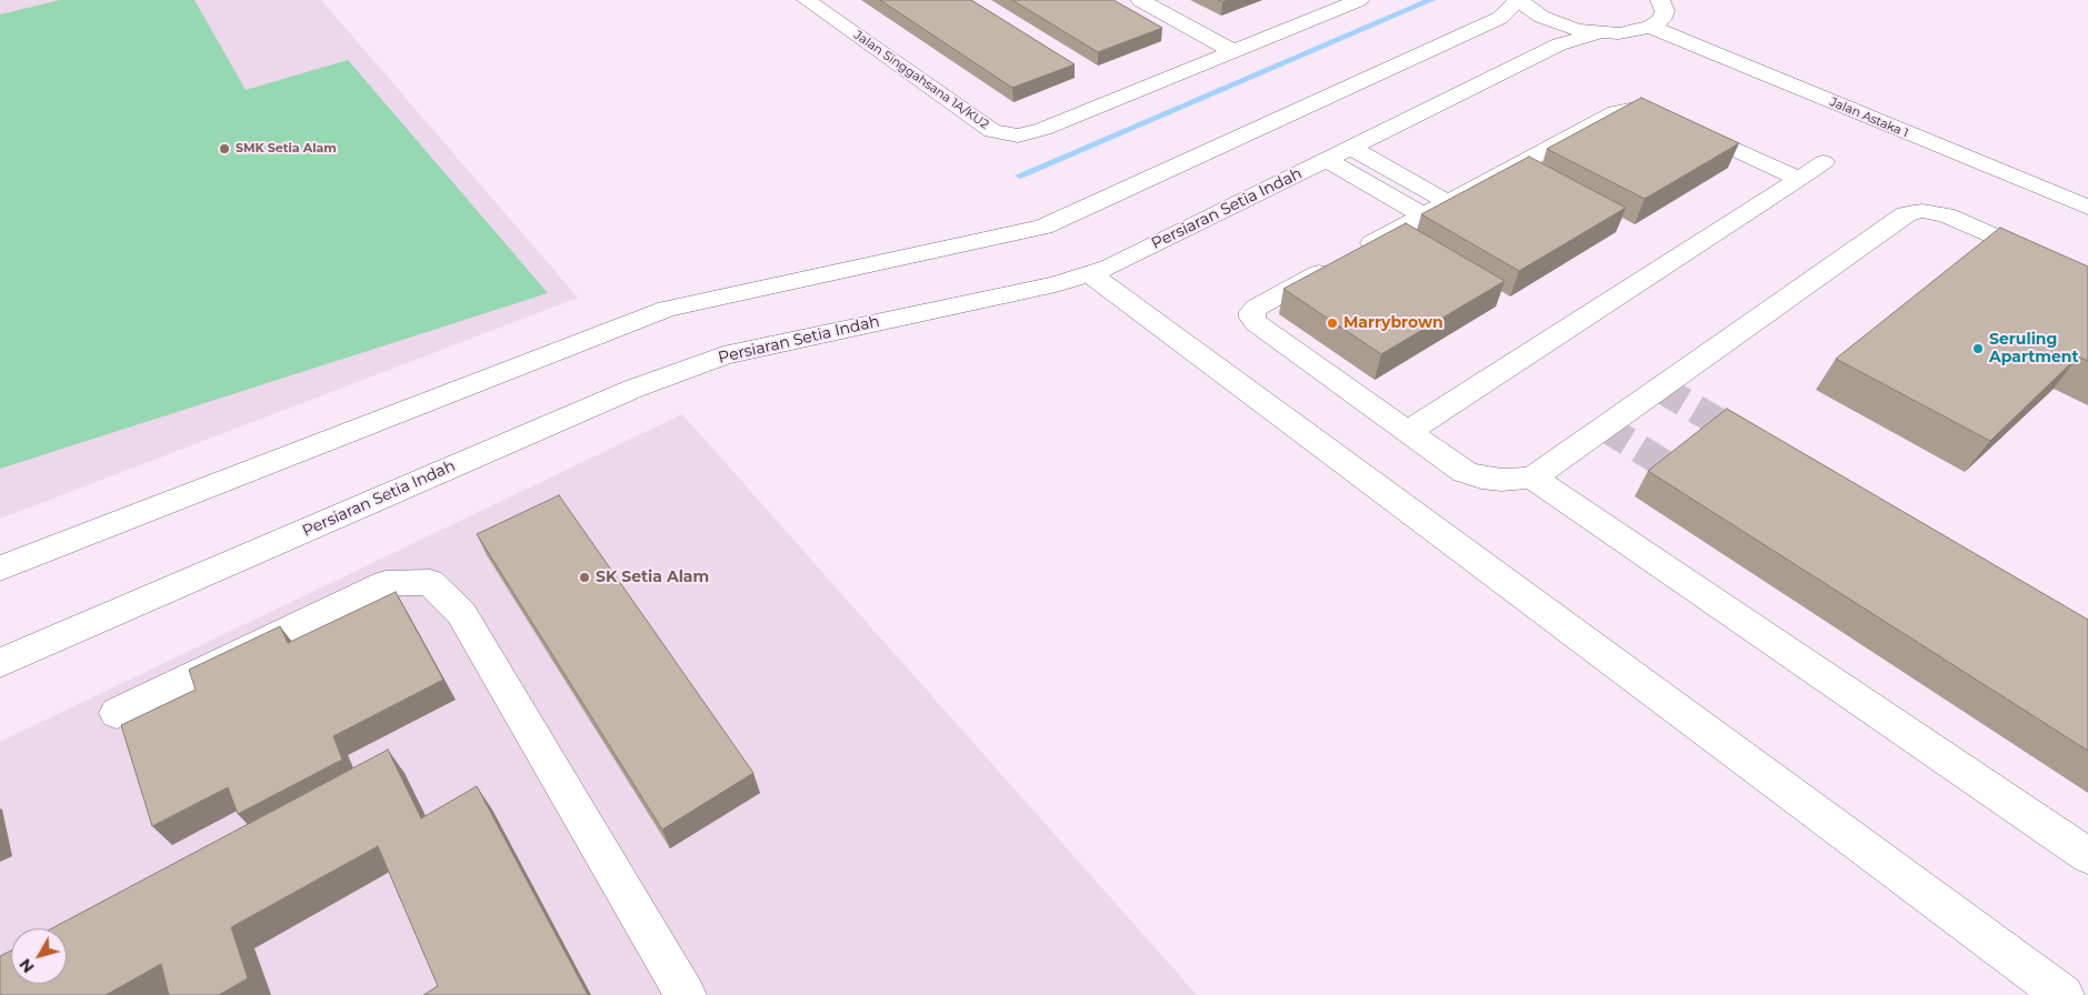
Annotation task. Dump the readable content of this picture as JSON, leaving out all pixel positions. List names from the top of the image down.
{
  "streets": {
    "street": ["Jalan Singgahsana 1A/KU2", "Jalan Astaka 1", "Persiaran Setia Indah"]
  },
  "places": [
    "SMK Setia Alam",
    "Marrybrown",
    "Seruling Apartment",
    "SK Setia Alam"
  ],
  "north": "bottom left"
}
